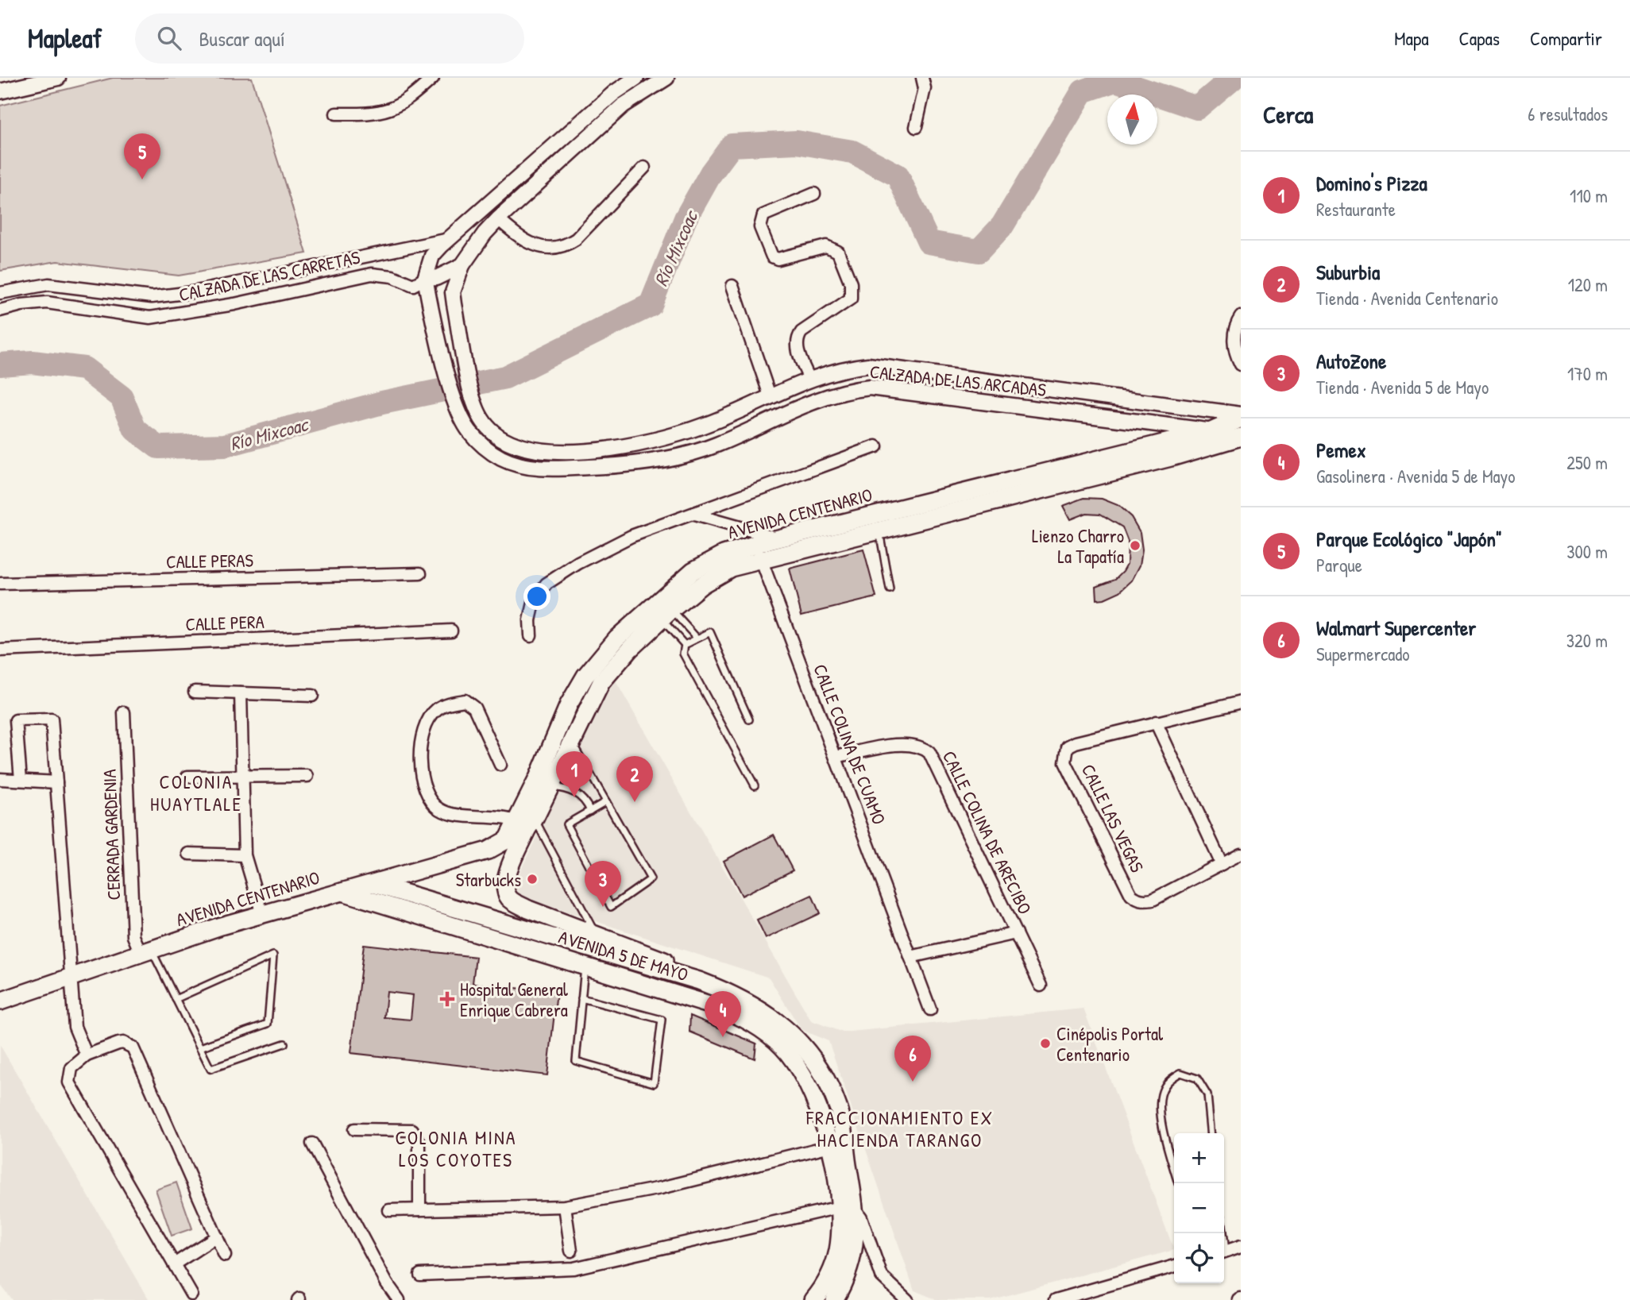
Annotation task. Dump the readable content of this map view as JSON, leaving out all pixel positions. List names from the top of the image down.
{
  "streets": {
    "main road": ["AVENIDA CENTENARIO", "AVENIDA 5 DE MAYO"],
    "street": [
      "CALZADA DE LAS CARRETAS",
      "CALZADA DE LAS ARCADAS",
      "CALLE PERAS",
      "CALLE PERA",
      "CALLE COLINA DE CUAMO",
      "CALLE LAS VEGAS",
      "CALLE COLINA DE ARECIBO",
      "CERRADA GARDENIA"
    ]
  },
  "crossings": [
    ["CALZADA DE LAS CARRETAS", "CALZADA DE LAS ARCADAS"],
    ["CALZADA DE LAS ARCADAS", "AVENIDA CENTENARIO"],
    ["AVENIDA CENTENARIO", "CALLE COLINA DE CUAMO"],
    ["AVENIDA CENTENARIO", "CERRADA GARDENIA"],
    ["AVENIDA CENTENARIO", "AVENIDA 5 DE MAYO"],
    ["CALLE COLINA DE CUAMO", "CALLE COLINA DE ARECIBO"]
  ],
  "districts": ["COLONIA HUAYTLALE", "FRACCIONAMIENTO EX HACIENDA TARANGO", "COLONIA MINA LOS COYOTES"],
  "water": ["Río Mixcoac"],
  "places": {
    "other": ["Lienzo Charro La Tapatía", "Starbucks", "Cinépolis Portal Centenario"],
    "health": ["Hospital General Enrique Cabrera"]
  },
  "north": "top",
  "page": {
    "header": "Mapleaf",
    "search": "Buscar aquí",
    "nav": ["Mapa", "Capas", "Compartir"],
    "heading": ["Cerca", "6 resultados"],
    "pins": [
      "5",
      "1",
      "2",
      "3",
      "4",
      "6"
    ],
    "list": [
      {
        "mark": "1",
        "name": "Domino's Pizza",
        "note": "Restaurante",
        "value": "110 m"
      },
      {
        "mark": "2",
        "name": "Suburbia",
        "note": "Tienda · Avenida Centenario",
        "value": "120 m"
      },
      {
        "mark": "3",
        "name": "AutoZone",
        "note": "Tienda · Avenida 5 de Mayo",
        "value": "170 m"
      },
      {
        "mark": "4",
        "name": "Pemex",
        "note": "Gasolinera · Avenida 5 de Mayo",
        "value": "250 m"
      },
      {
        "mark": "5",
        "name": "Parque Ecológico \"Japón\"",
        "note": "Parque",
        "value": "300 m"
      },
      {
        "mark": "6",
        "name": "Walmart Supercenter",
        "note": "Supermercado",
        "value": "320 m"
      }
    ],
    "map_buttons": ["+", "−"]
  }
}
